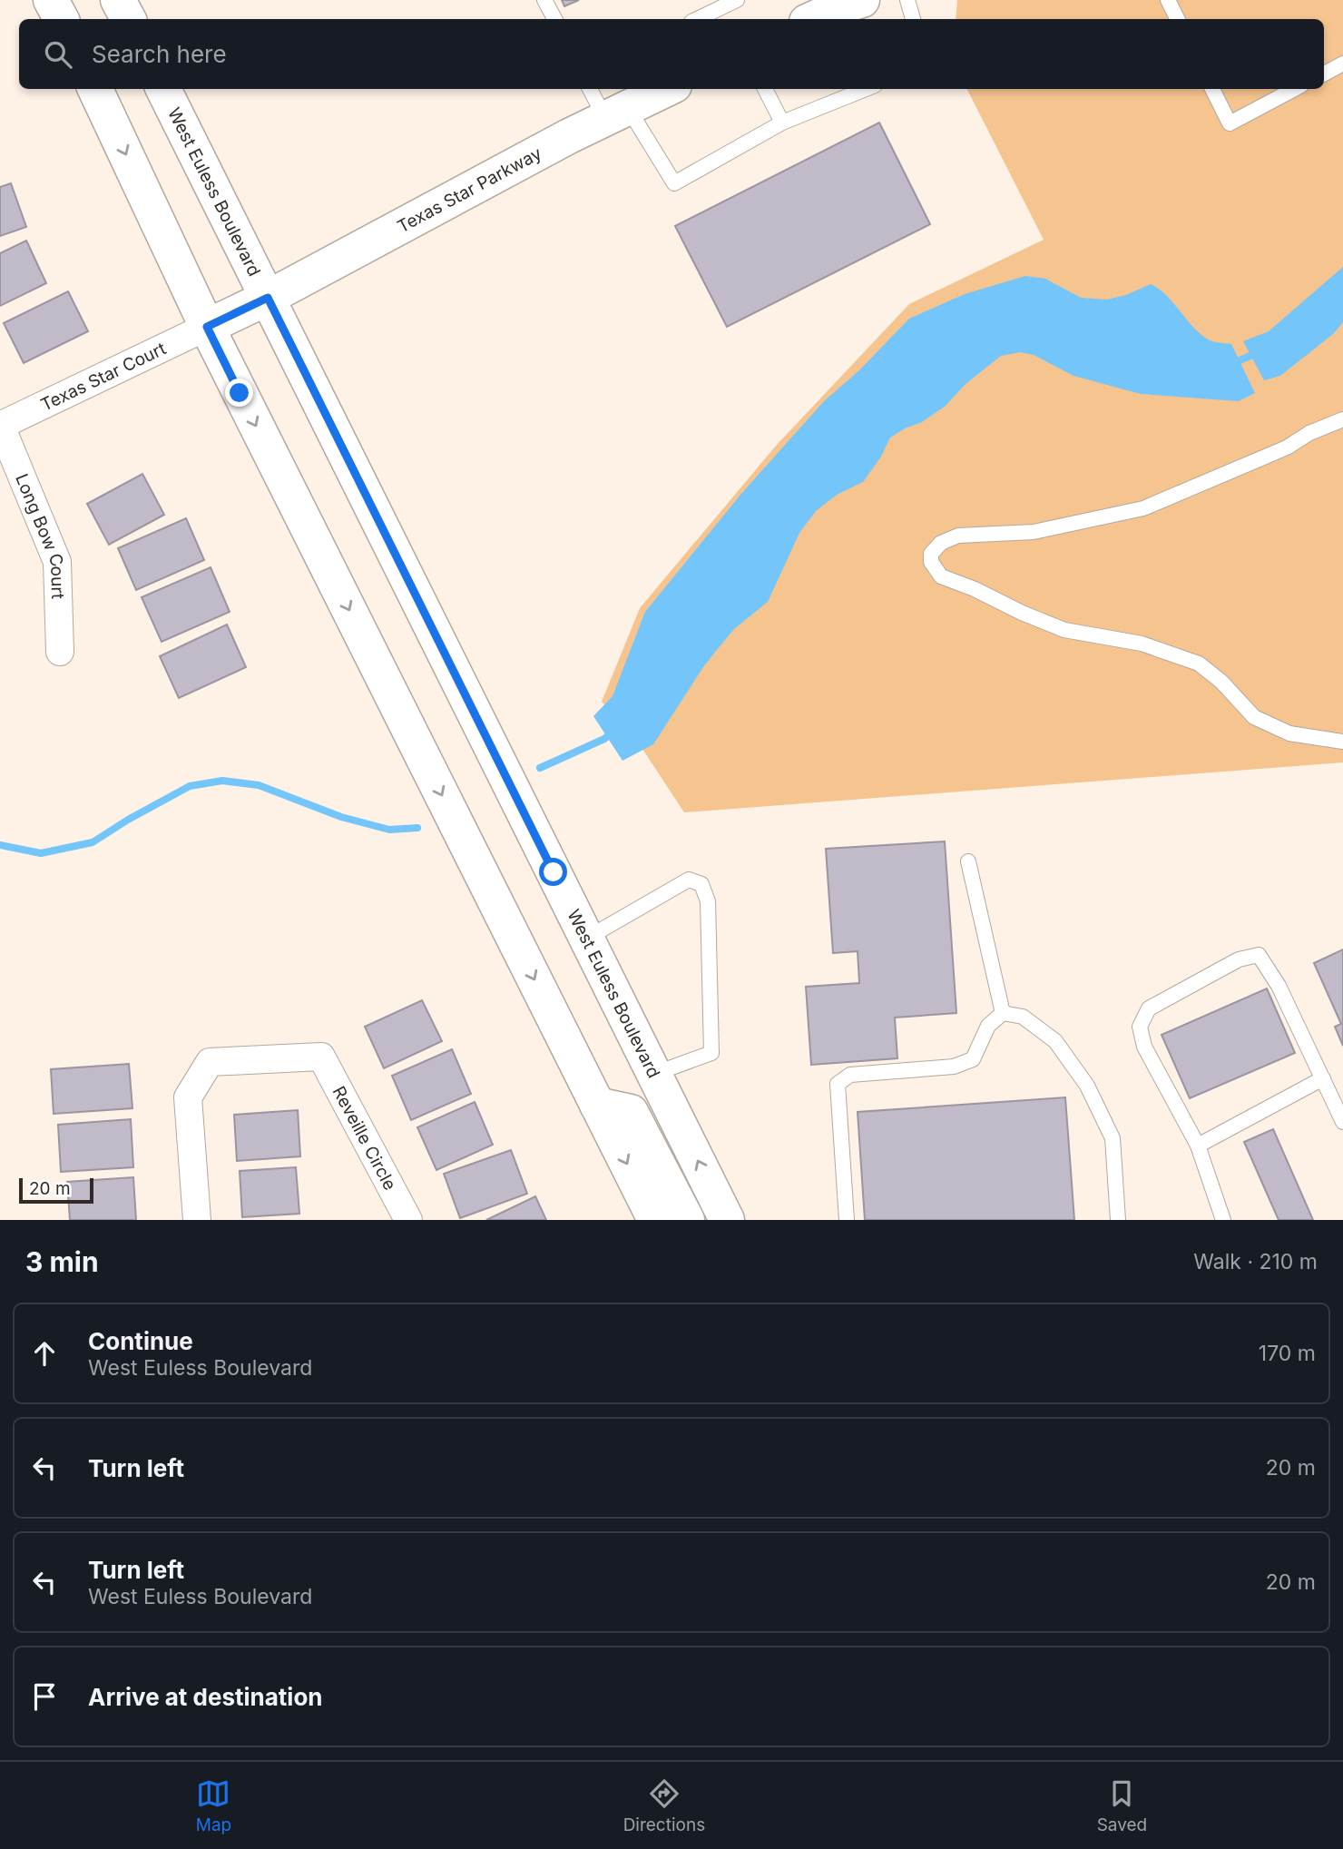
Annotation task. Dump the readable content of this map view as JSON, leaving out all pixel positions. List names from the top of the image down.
{
  "streets": {
    "main road": ["Texas Star Parkway", "West Euless Boulevard"],
    "street": ["Texas Star Court", "Long Bow Court", "Reveille Circle"]
  },
  "crossings": [
    ["Texas Star Parkway", "West Euless Boulevard"],
    ["Texas Star Parkway", "Texas Star Court"],
    ["Texas Star Court", "Long Bow Court"]
  ],
  "scale_bar": "20 m",
  "page": {
    "search": "Search here",
    "scale": "20 m",
    "heading": ["3 min", "Walk · 210 m"],
    "list": [
      ["Continue", "West Euless Boulevard", "170 m"],
      ["Turn left", "20 m"],
      ["Turn left", "West Euless Boulevard", "20 m"],
      "Arrive at destination"
    ],
    "nav": ["Map", "Directions", "Saved"]
  }
}
